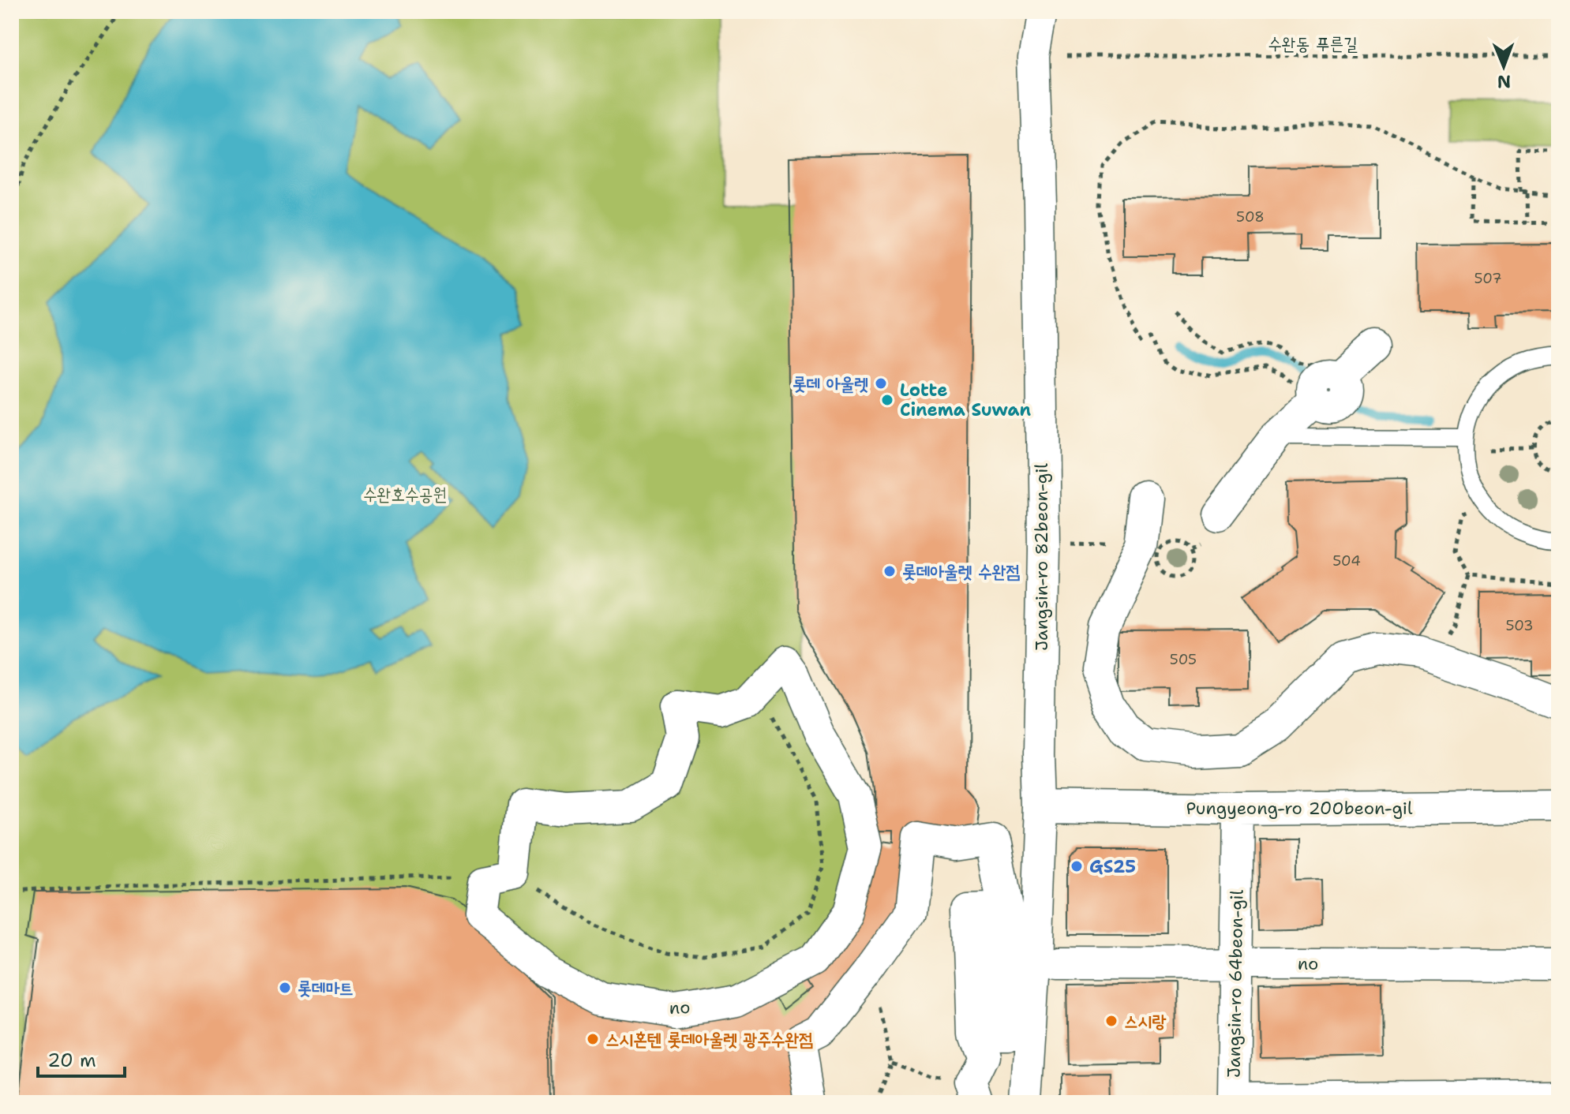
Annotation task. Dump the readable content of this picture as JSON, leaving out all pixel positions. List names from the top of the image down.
{
  "streets": {
    "street": [
      "Jangsin-ro 82beon-gil",
      "Pungyeong-ro 200beon-gil",
      "no",
      "Jangsin-ro 64beon-gil"
    ],
    "path": ["수완동 푸른길"]
  },
  "crossings": [
    ["Jangsin-ro 82beon-gil", "Pungyeong-ro 200beon-gil"],
    ["Pungyeong-ro 200beon-gil", "Jangsin-ro 64beon-gil"],
    ["no", "Jangsin-ro 64beon-gil"]
  ],
  "parks": ["수완호수공원"],
  "places": [
    "롯데 아울렛",
    "Lotte Cinema Suwan",
    "롯데아울렛 수완점",
    "GS25",
    "롯데마트",
    "스시랑",
    "스시혼텐 롯데아울렛 광주수완점"
  ],
  "house_numbers": [
    "508",
    "507",
    "504",
    "503",
    "505"
  ],
  "scale_bar": "20 m",
  "north": "bottom"
}
